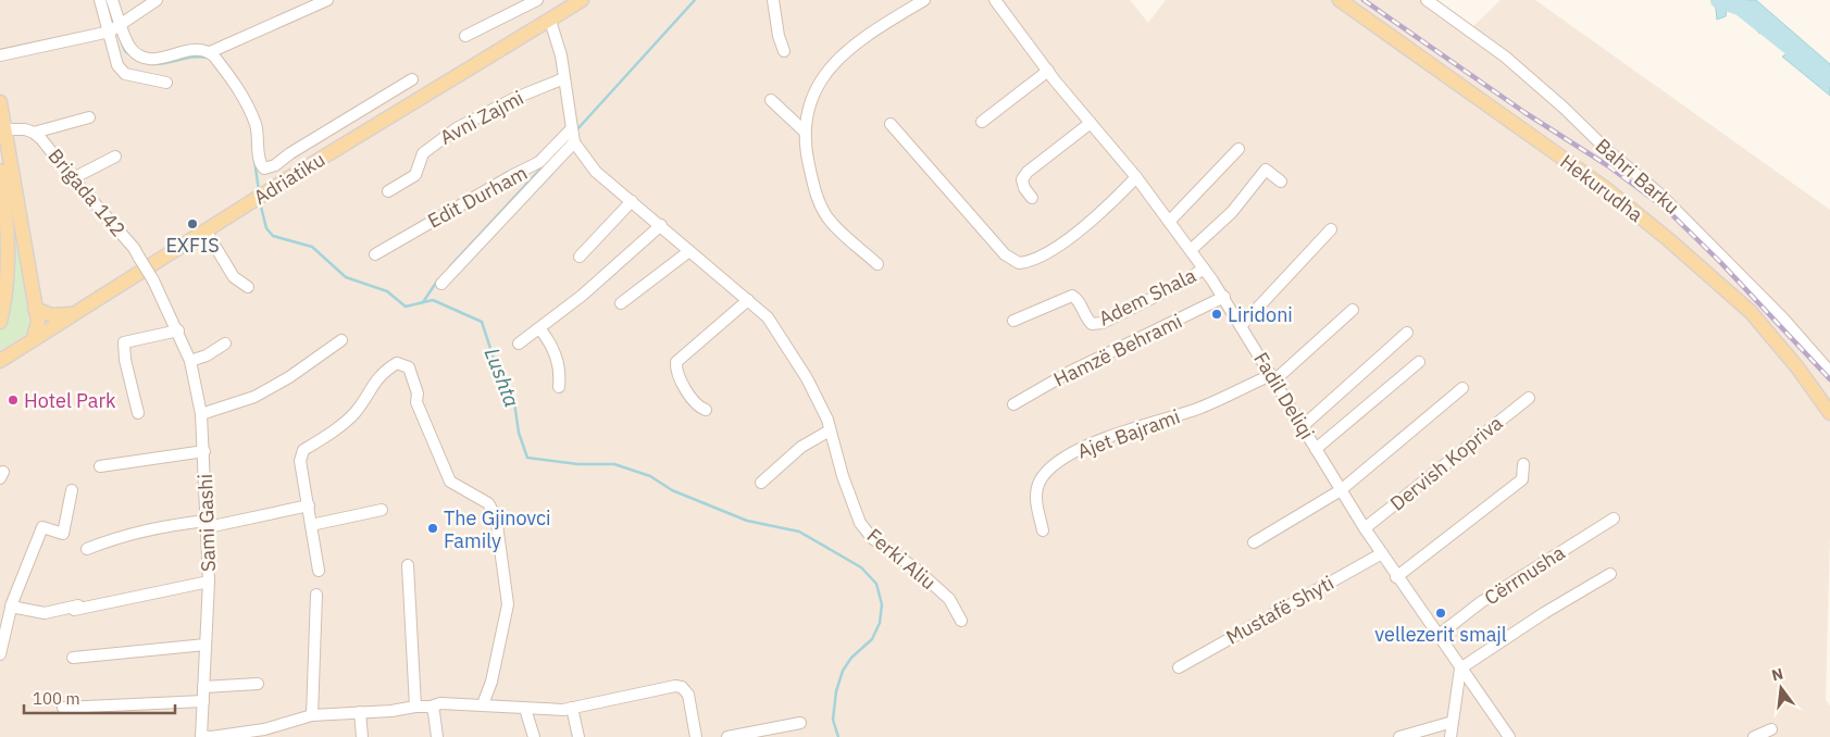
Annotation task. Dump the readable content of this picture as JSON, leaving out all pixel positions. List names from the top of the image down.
{
  "streets": {
    "main road": ["Adriatiku", "Hekurudha"],
    "street": [
      "Avni Zajmi",
      "Bahri Barku",
      "Brigada 142",
      "Edit Durham",
      "Adem Shala",
      "Hamzë Behrami",
      "Fadil Deliqi",
      "Ajet Bajrami",
      "Dervish Kopriva",
      "Sami Gashi",
      "Ferki Aliu",
      "Cërrnusha",
      "Mustafë Shyti"
    ]
  },
  "crossings": [
    ["Avni Zajmi", "Ferki Aliu"],
    ["Adriatiku", "Ferki Aliu"],
    ["Brigada 142", "Sami Gashi"],
    ["Edit Durham", "Ferki Aliu"],
    ["Adem Shala", "Fadil Deliqi"],
    ["Hamzë Behrami", "Fadil Deliqi"],
    ["Fadil Deliqi", "Ajet Bajrami"],
    ["Fadil Deliqi", "Dervish Kopriva"],
    ["Fadil Deliqi", "Cërrnusha"],
    ["Fadil Deliqi", "Mustafë Shyti"]
  ],
  "water": ["Lushta"],
  "places": [
    "EXFIS",
    "Liridoni",
    "Hotel Park",
    "The Gjinovci Family",
    "vellezerit smajl"
  ],
  "scale_bar": "100 m",
  "north": "top"
}
